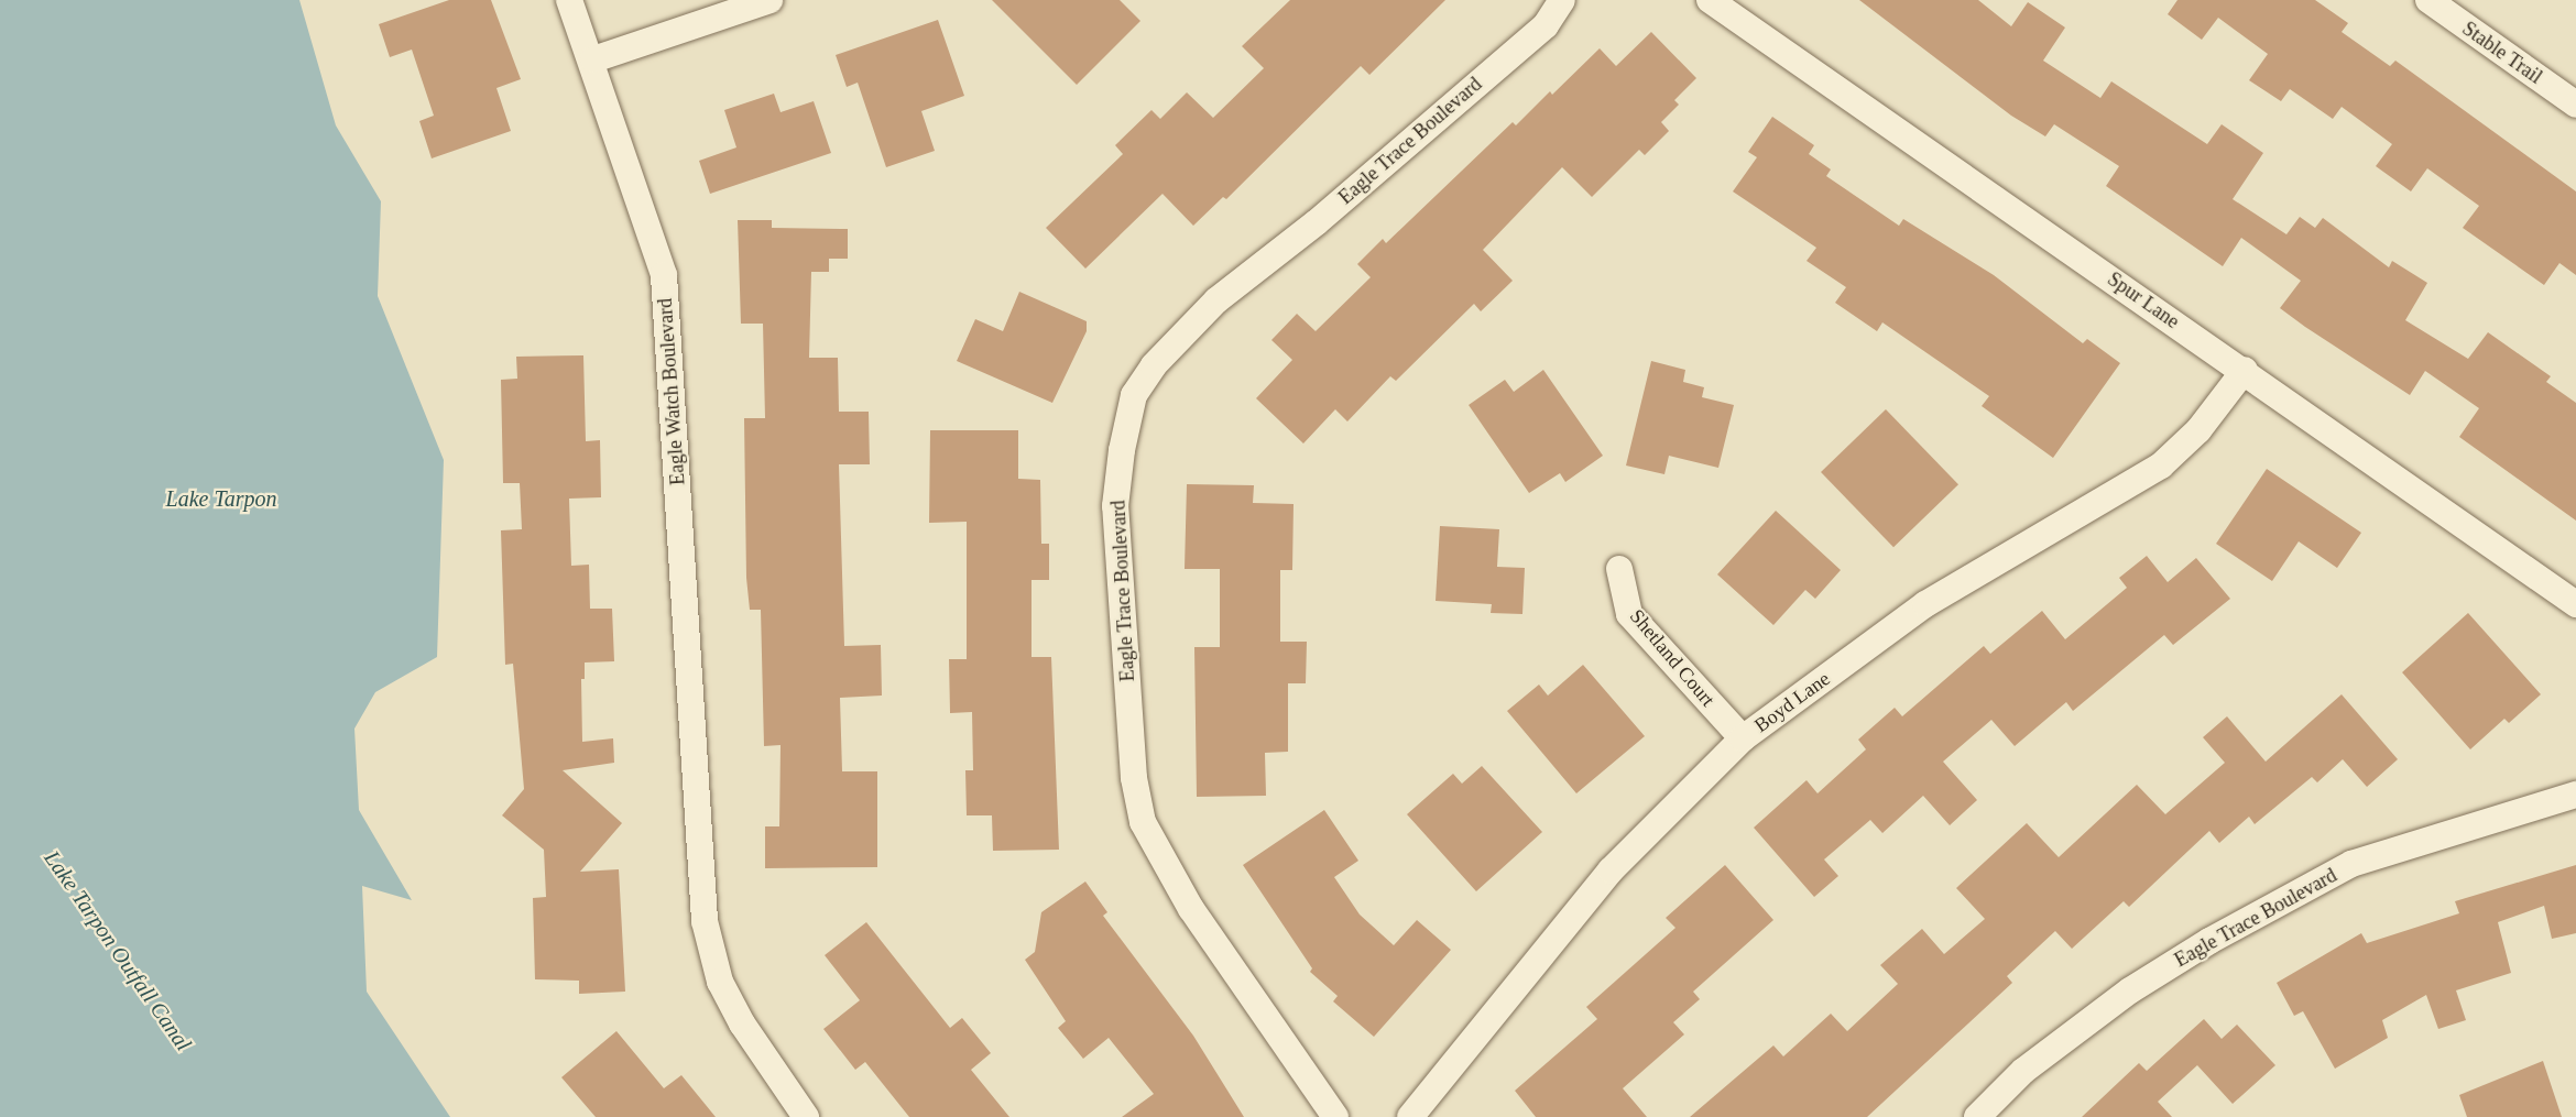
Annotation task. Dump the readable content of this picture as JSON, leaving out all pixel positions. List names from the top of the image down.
{
  "streets": {
    "street": [
      "Stable Trail",
      "Eagle Trace Boulevard",
      "Spur Lane",
      "Eagle Watch Boulevard",
      "Shetland Court",
      "Boyd Lane"
    ]
  },
  "crossings": [
    ["Spur Lane", "Boyd Lane"],
    ["Shetland Court", "Boyd Lane"]
  ],
  "water": ["Lake Tarpon", "Lake Tarpon Outfall Canal"]
}
